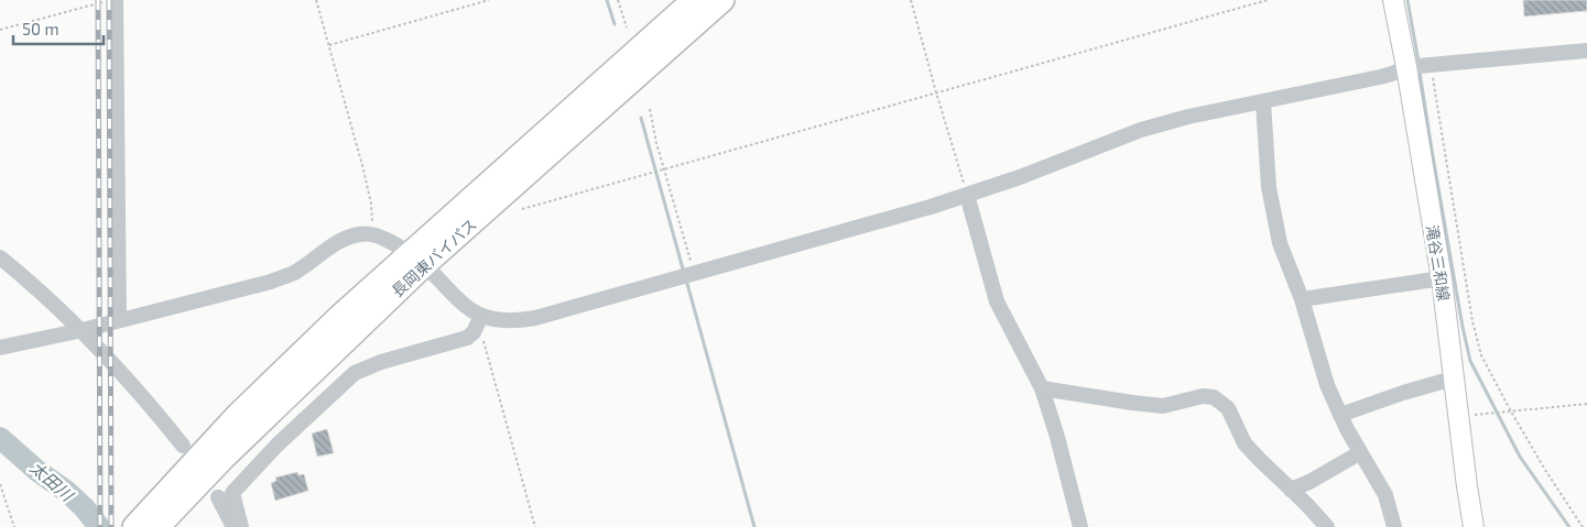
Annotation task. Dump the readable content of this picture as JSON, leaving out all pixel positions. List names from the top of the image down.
{
  "streets": {
    "highway": ["長岡東バイパス"],
    "main road": ["滝谷三和線"]
  },
  "water": ["太田川"],
  "scale_bar": "50 m"
}
